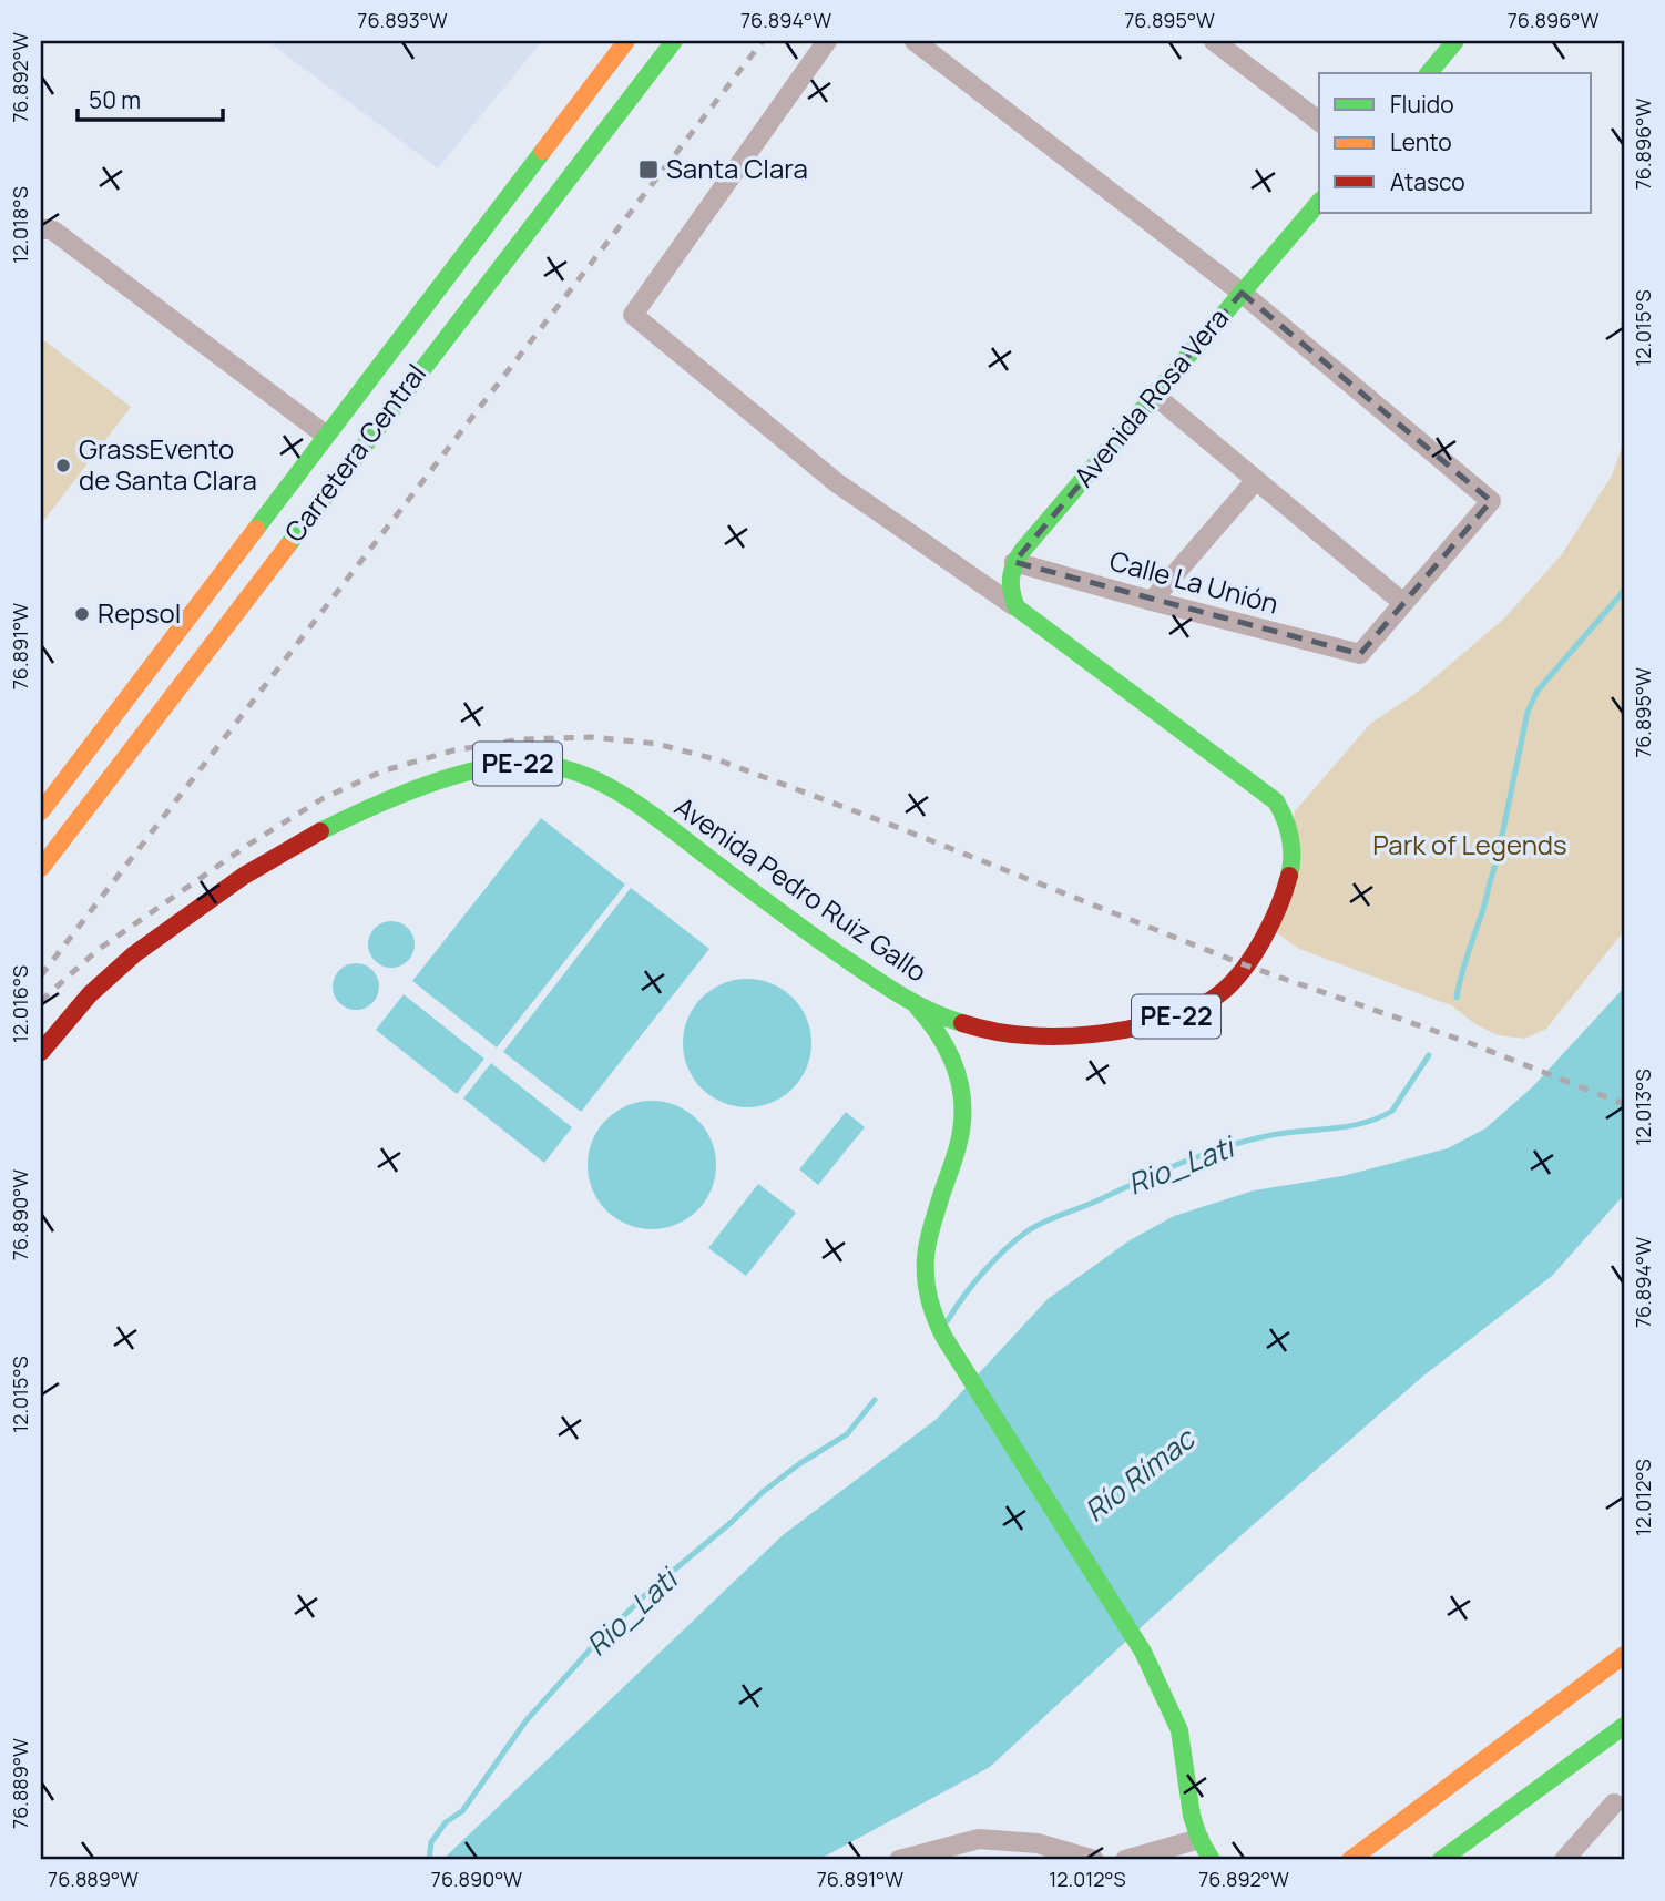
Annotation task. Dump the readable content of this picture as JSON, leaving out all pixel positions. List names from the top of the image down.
{
  "streets": {
    "main road": [
      "Avenida Rosa Vera",
      "Carretera Central",
      "PE-22",
      "Avenida Pedro Ruiz Gallo"
    ],
    "street": ["Calle La Unión"]
  },
  "crossings": [
    ["Avenida Rosa Vera", "Calle La Unión"]
  ],
  "water": ["Rio_Lati", "Río Rímac"],
  "parks": ["Park of Legends"],
  "places": {
    "transit": ["Santa Clara"],
    "other": ["GrassEvento de Santa Clara", "Repsol"]
  },
  "legend": ["Fluido", "Lento", "Atasco"],
  "scale_bar": "50 m",
  "coordinates": [
    "76.893°W",
    "76.894°W",
    "76.895°W",
    "76.896°W",
    "76.892°W",
    "12.018°S",
    "12.015°S",
    "76.891°W",
    "12.016°S",
    "12.013°S",
    "76.890°W",
    "12.012°S",
    "76.889°W"
  ]
}
